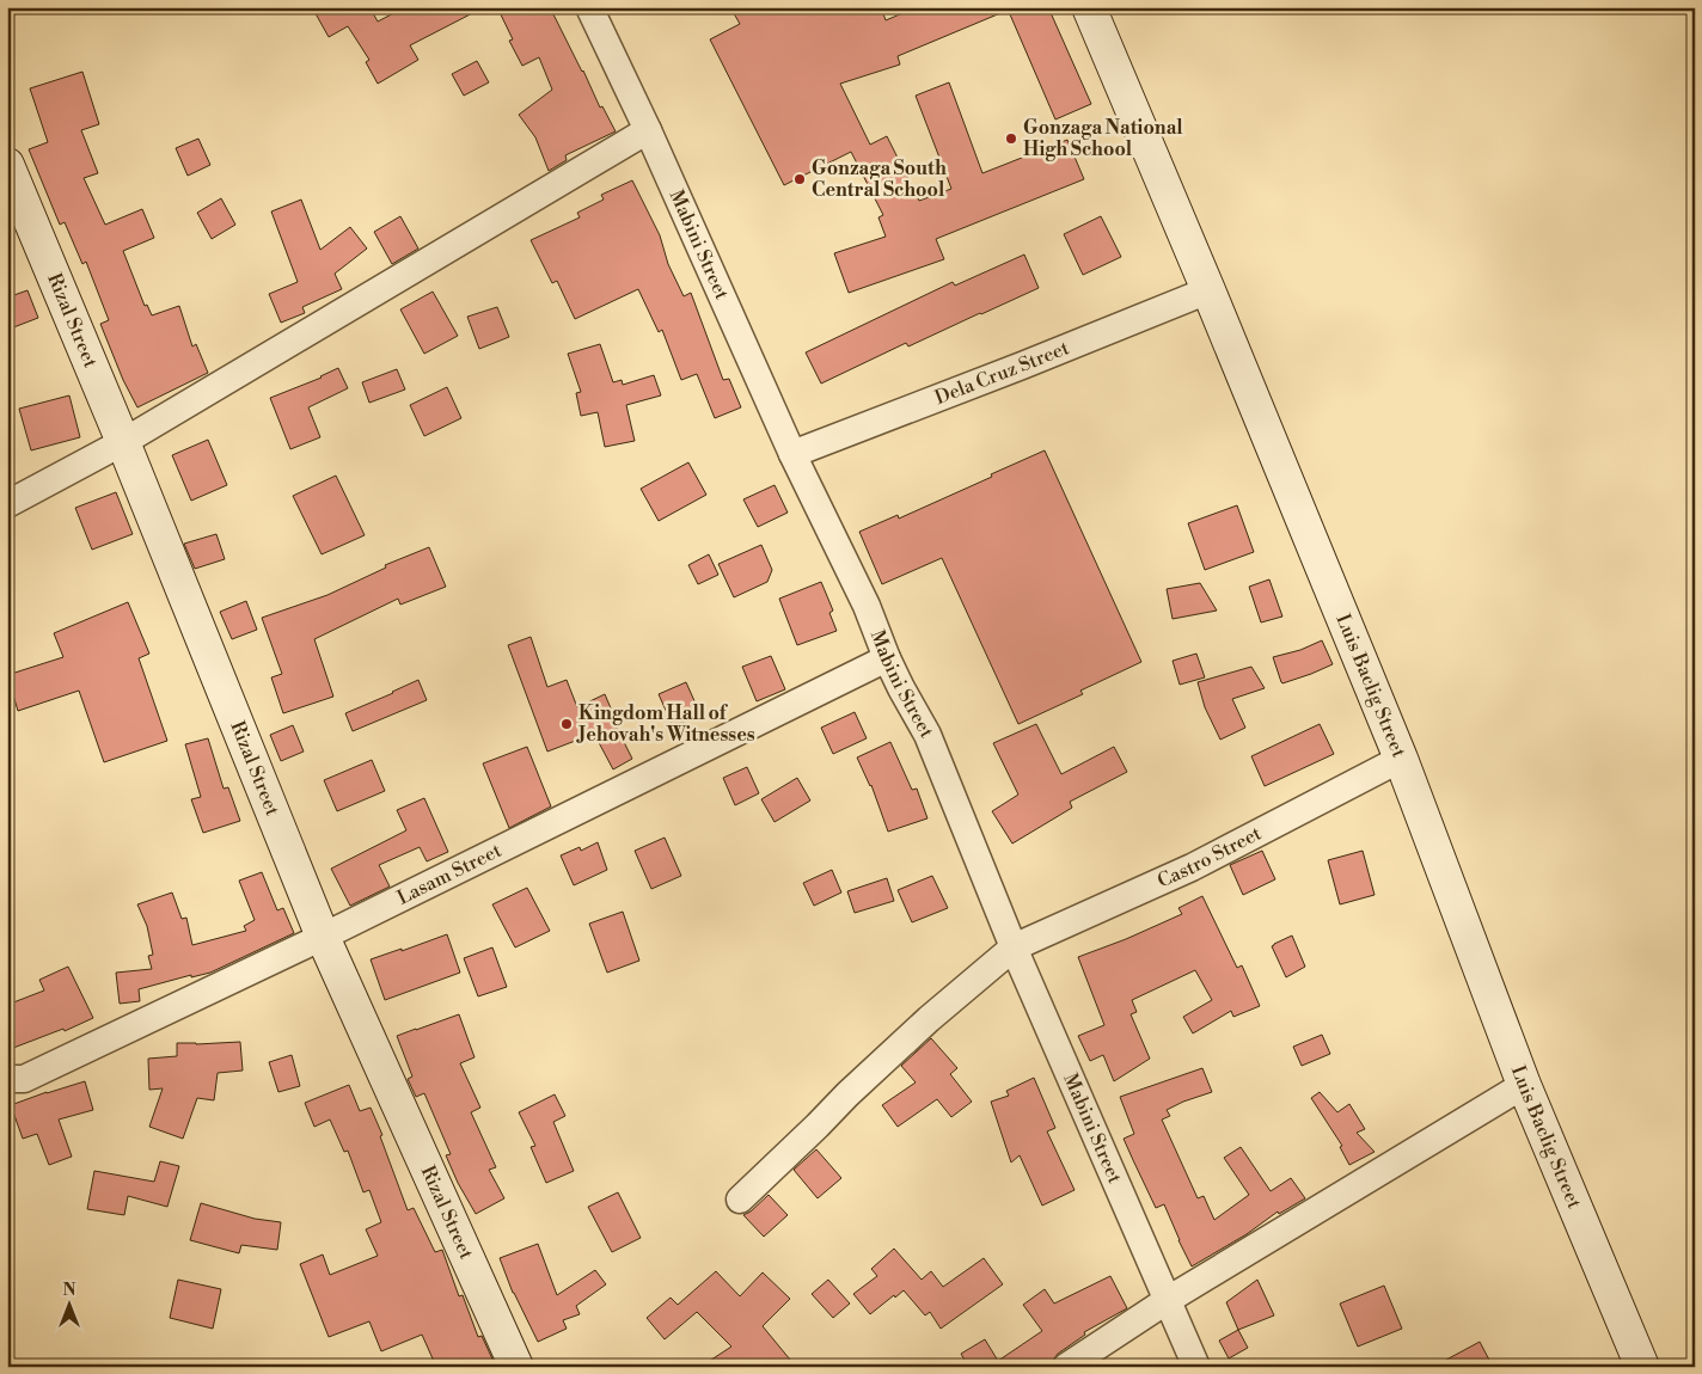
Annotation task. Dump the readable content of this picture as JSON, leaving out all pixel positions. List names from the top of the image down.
{
  "streets": {
    "street": [
      "Mabini Street",
      "Rizal Street",
      "Dela Cruz Street",
      "Luis Baclig Street",
      "Castro Street",
      "Lasam Street"
    ]
  },
  "crossings": [
    ["Mabini Street", "Dela Cruz Street"],
    ["Mabini Street", "Castro Street"],
    ["Mabini Street", "Lasam Street"],
    ["Rizal Street", "Lasam Street"],
    ["Dela Cruz Street", "Luis Baclig Street"],
    ["Luis Baclig Street", "Castro Street"]
  ],
  "places": ["Gonzaga National High School", "Gonzaga South Central School", "Kingdom Hall of Jehovah's Witnesses"],
  "north": "top"
}
